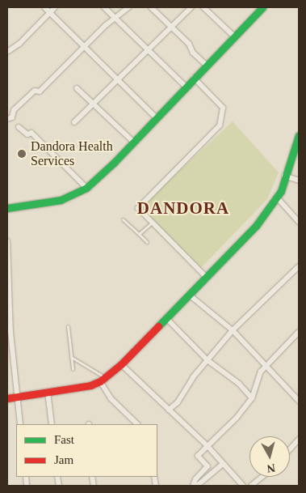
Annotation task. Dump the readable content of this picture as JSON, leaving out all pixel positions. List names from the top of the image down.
{
  "districts": ["DANDORA"],
  "places": ["Dandora Health Services"],
  "legend": ["Fast", "Jam"],
  "north": "bottom"
}
